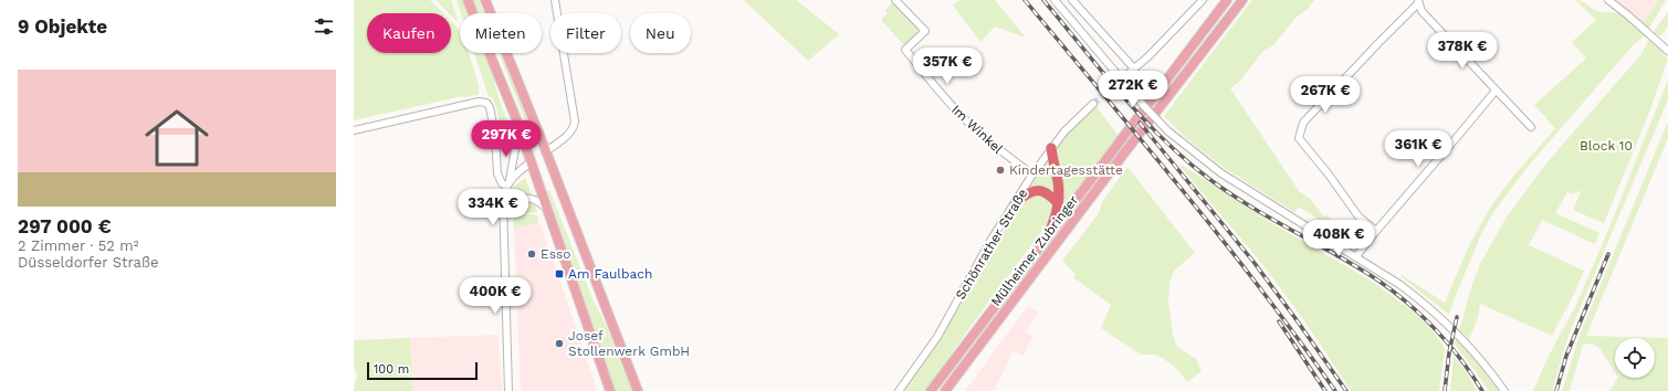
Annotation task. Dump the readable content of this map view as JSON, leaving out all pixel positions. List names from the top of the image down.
{
  "streets": {
    "main road": ["Mülheimer Zubringer"],
    "street": ["Im Winkel", "Schönrather Straße"]
  },
  "crossings": [
    ["Im Winkel", "Schönrather Straße"]
  ],
  "parks": ["Block 10"],
  "places": {
    "other": ["Kindertagesstätte", "Esso", "Josef Stollenwerk GmbH"],
    "transit": ["Am Faulbach"]
  },
  "scale_bar": "100 m",
  "page": {
    "heading": "9 Objekte",
    "chip": [
      "Kaufen",
      "Mieten",
      "Filter",
      "Neu"
    ],
    "price": [
      "378K €",
      "357K €",
      "272K €",
      "267K €",
      "297K €",
      "361K €",
      "334K €",
      "408K €",
      "400K €"
    ],
    "list": [
      {
        "name": "297 000 €",
        "note": "2 Zimmer · 52 m² · Düsseldorfer Straße"
      }
    ],
    "scale": "100 m"
  }
}
